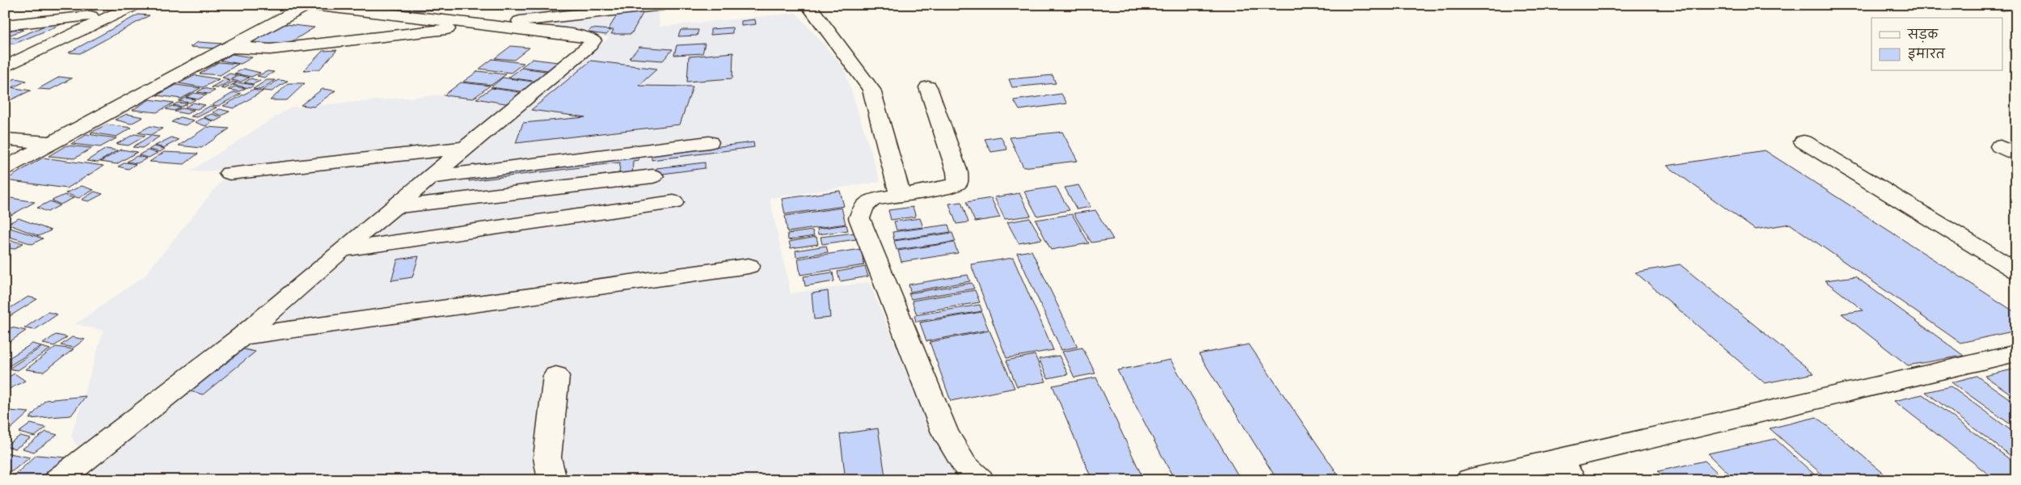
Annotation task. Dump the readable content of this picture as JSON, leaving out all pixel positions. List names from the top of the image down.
{
  "legend": ["सड़क", "इमारत"]
}
